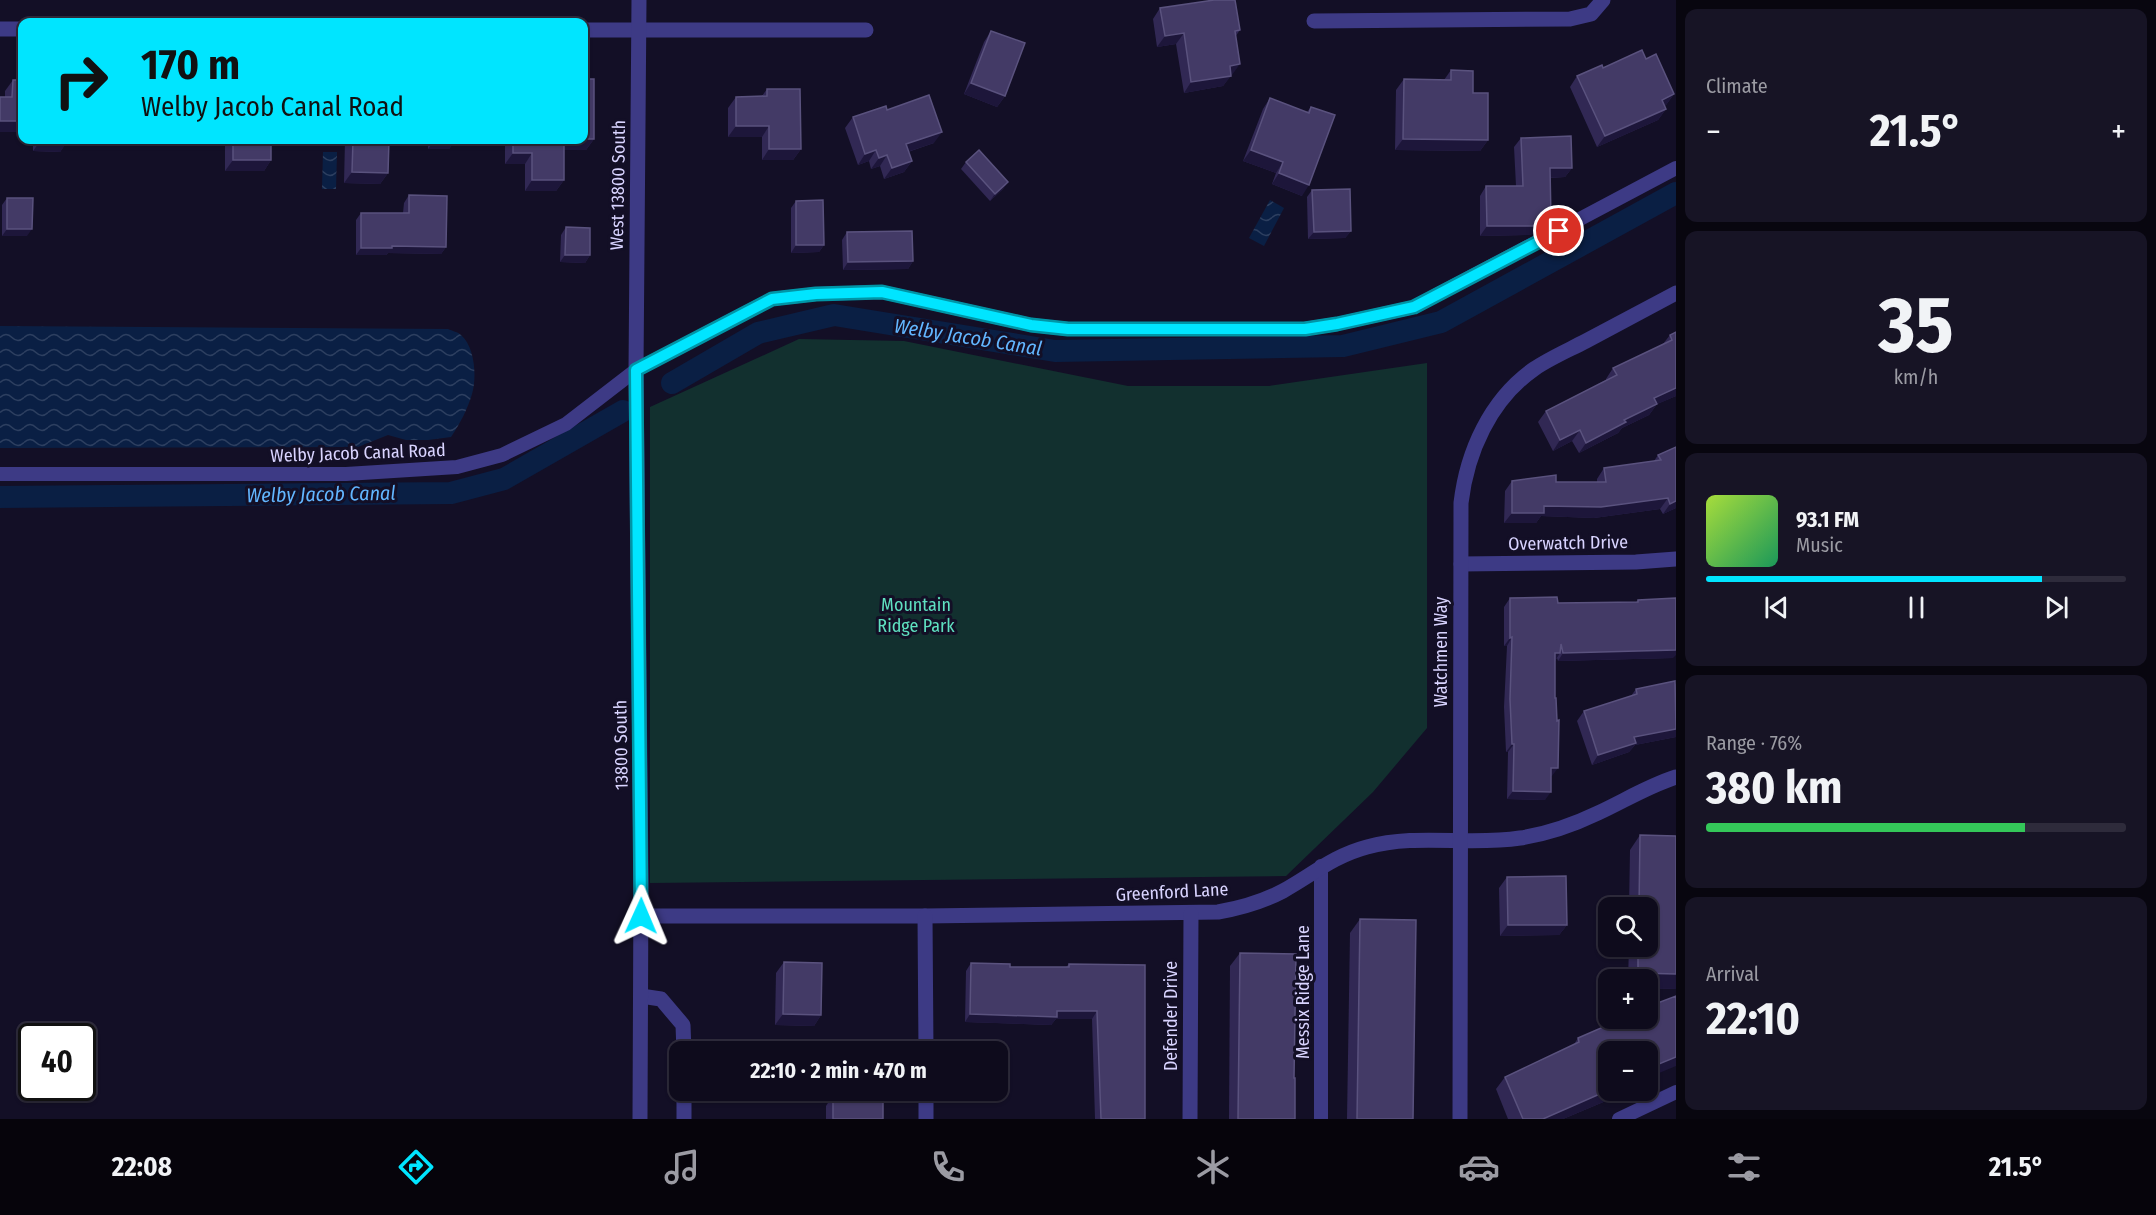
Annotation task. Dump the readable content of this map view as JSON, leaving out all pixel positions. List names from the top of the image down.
{
  "streets": {
    "street": [
      "West 13800 South",
      "Overwatch Drive",
      "Watchmen Way",
      "13800 South",
      "Greenford Lane",
      "Defender Drive"
    ],
    "lane": ["Welby Jacob Canal Road", "Messix Ridge Lane"]
  },
  "crossings": [
    ["West 13800 South", "Welby Jacob Canal Road"],
    ["West 13800 South", "13800 South"],
    ["Welby Jacob Canal Road", "13800 South"],
    ["Overwatch Drive", "Watchmen Way"],
    ["Watchmen Way", "Greenford Lane"],
    ["13800 South", "Greenford Lane"],
    ["Greenford Lane", "Messix Ridge Lane"],
    ["Greenford Lane", "Defender Drive"]
  ],
  "water": ["Welby Jacob Canal"],
  "parks": ["Mountain Ridge Park"],
  "page": {
    "tile": [
      "Climate",
      ["35", "km/h"],
      ["Range · 76%", "380 km"],
      ["Arrival", "22:10"]
    ],
    "turn": ["170 m", "Welby Jacob Canal Road"],
    "heat": ["−", "21.5°", "+"],
    "song": ["93.1 FM", "Music"],
    "map_buttons": ["+", "−"],
    "limit": "40",
    "trip": "22:10 · 2 min · 470 m",
    "tabs": ["22:08", "21.5°"]
  }
}
